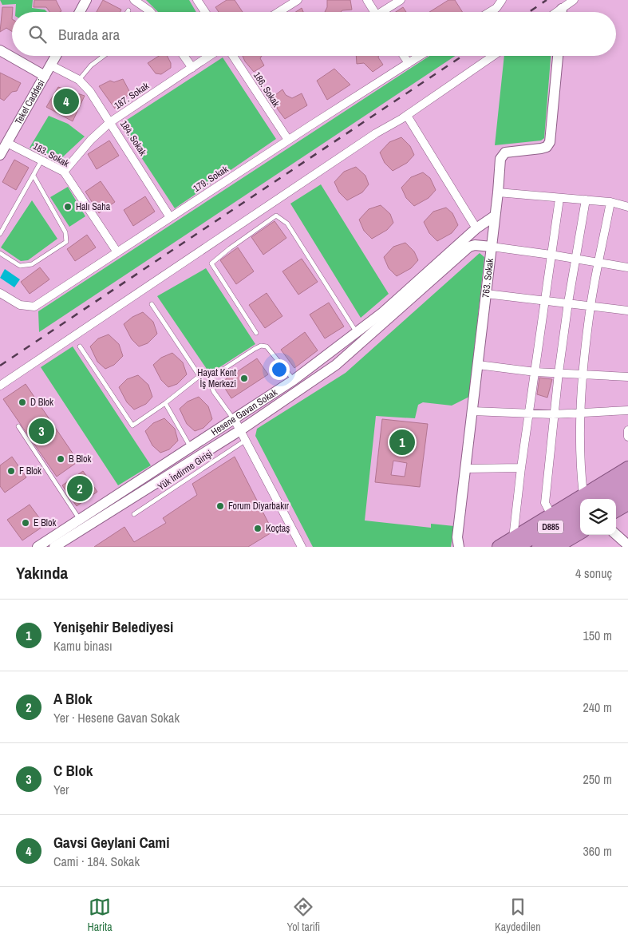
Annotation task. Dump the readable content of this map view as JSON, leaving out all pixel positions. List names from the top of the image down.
{
  "streets": {
    "highway": ["D885"],
    "street": [
      "186. Sokak",
      "187. Sokak",
      "Tekel Caddesi",
      "184. Sokak",
      "183. Sokak",
      "179. Sokak",
      "763. Sokak",
      "Hesene Gavan Sokak"
    ],
    "lane": ["Yük İndirme Girişi"]
  },
  "crossings": [
    ["186. Sokak", "179. Sokak"],
    ["187. Sokak", "184. Sokak"],
    ["187. Sokak", "183. Sokak"],
    ["Tekel Caddesi", "184. Sokak"],
    ["Tekel Caddesi", "183. Sokak"],
    ["184. Sokak", "179. Sokak"],
    ["183. Sokak", "179. Sokak"],
    ["763. Sokak", "Hesene Gavan Sokak"]
  ],
  "places": [
    "Halı Saha",
    "Hayat Kent İş Merkezi",
    "D Blok",
    "B Blok",
    "F Blok",
    "Forum Diyarbakır",
    "E Blok",
    "Koçtaş"
  ],
  "page": {
    "search": "Burada ara",
    "pins": [
      "4",
      "3",
      "1",
      "2"
    ],
    "heading": ["Yakında", "4 sonuç"],
    "list": [
      {
        "mark": "1",
        "name": "Yenişehir Belediyesi",
        "note": "Kamu binası",
        "value": "150 m"
      },
      {
        "mark": "2",
        "name": "A Blok",
        "note": "Yer · Hesene Gavan Sokak",
        "value": "240 m"
      },
      {
        "mark": "3",
        "name": "C Blok",
        "note": "Yer",
        "value": "250 m"
      },
      {
        "mark": "4",
        "name": "Gavsi Geylani Cami",
        "note": "Cami · 184. Sokak",
        "value": "360 m"
      }
    ],
    "nav": ["Harita", "Yol tarifi", "Kaydedilen"]
  }
}
